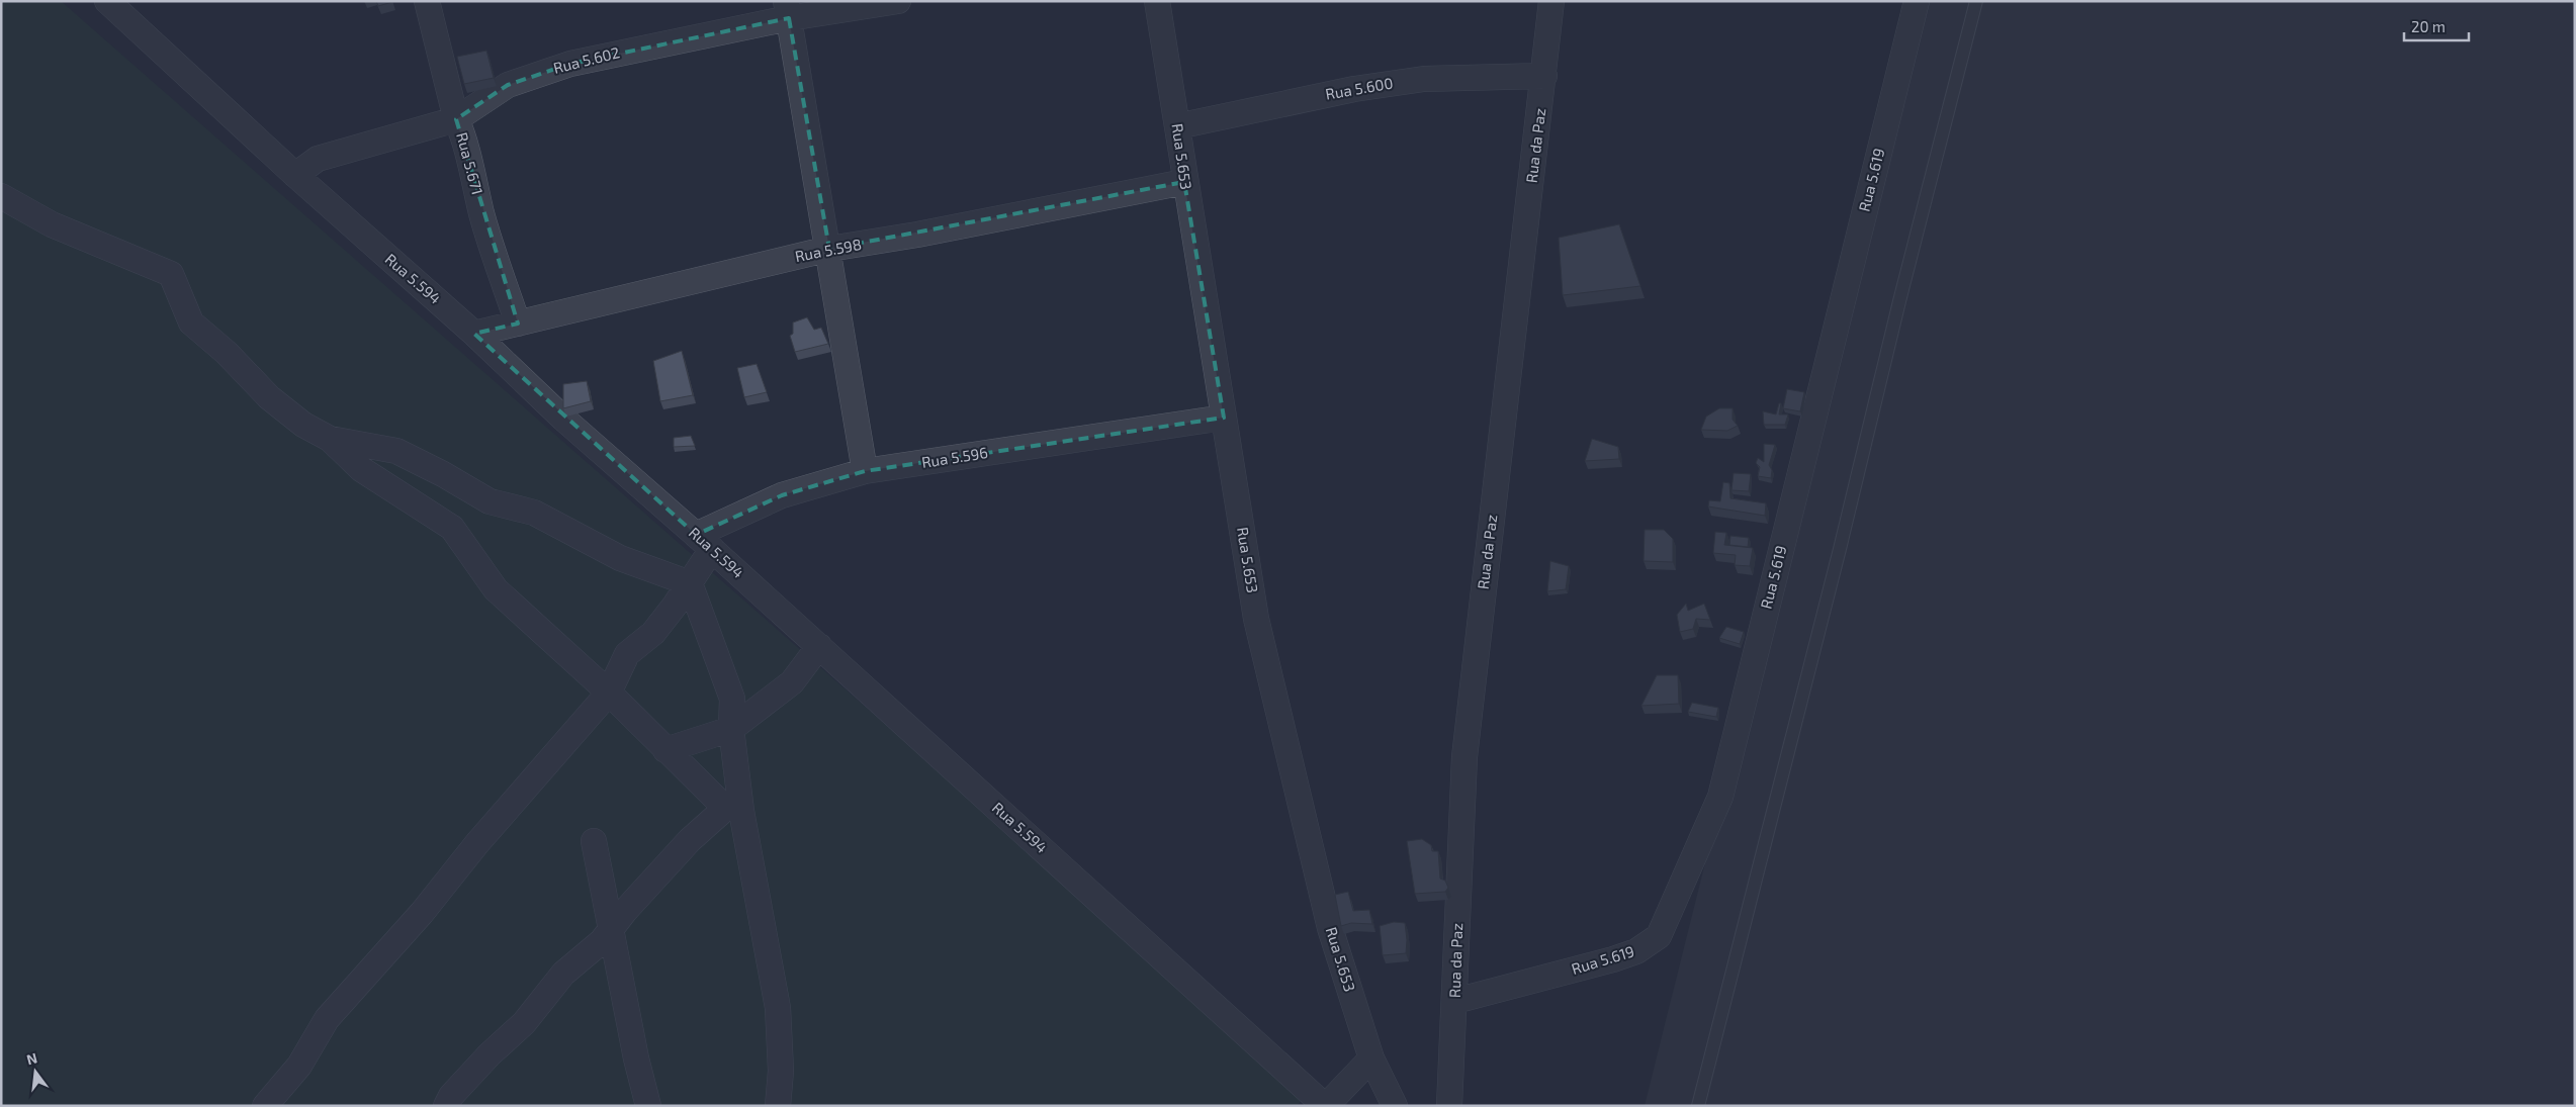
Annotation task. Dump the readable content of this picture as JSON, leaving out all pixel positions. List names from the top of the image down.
{
  "streets": {
    "street": [
      "Rua 5.602",
      "Rua 5.600",
      "Rua da Paz",
      "Rua 5.653",
      "Rua 5.671",
      "Rua 5.619",
      "Rua 5.598",
      "Rua 5.594",
      "Rua 5.596"
    ]
  },
  "crossings": [
    ["Rua 5.602", "Rua 5.671"],
    ["Rua 5.602", "Rua 5.594"],
    ["Rua 5.600", "Rua da Paz"],
    ["Rua 5.600", "Rua 5.653"],
    ["Rua da Paz", "Rua 5.619"],
    ["Rua 5.653", "Rua 5.598"],
    ["Rua 5.653", "Rua 5.596"],
    ["Rua 5.671", "Rua 5.598"],
    ["Rua 5.598", "Rua 5.594"],
    ["Rua 5.594", "Rua 5.596"]
  ],
  "scale_bar": "20 m",
  "north": "top"
}
